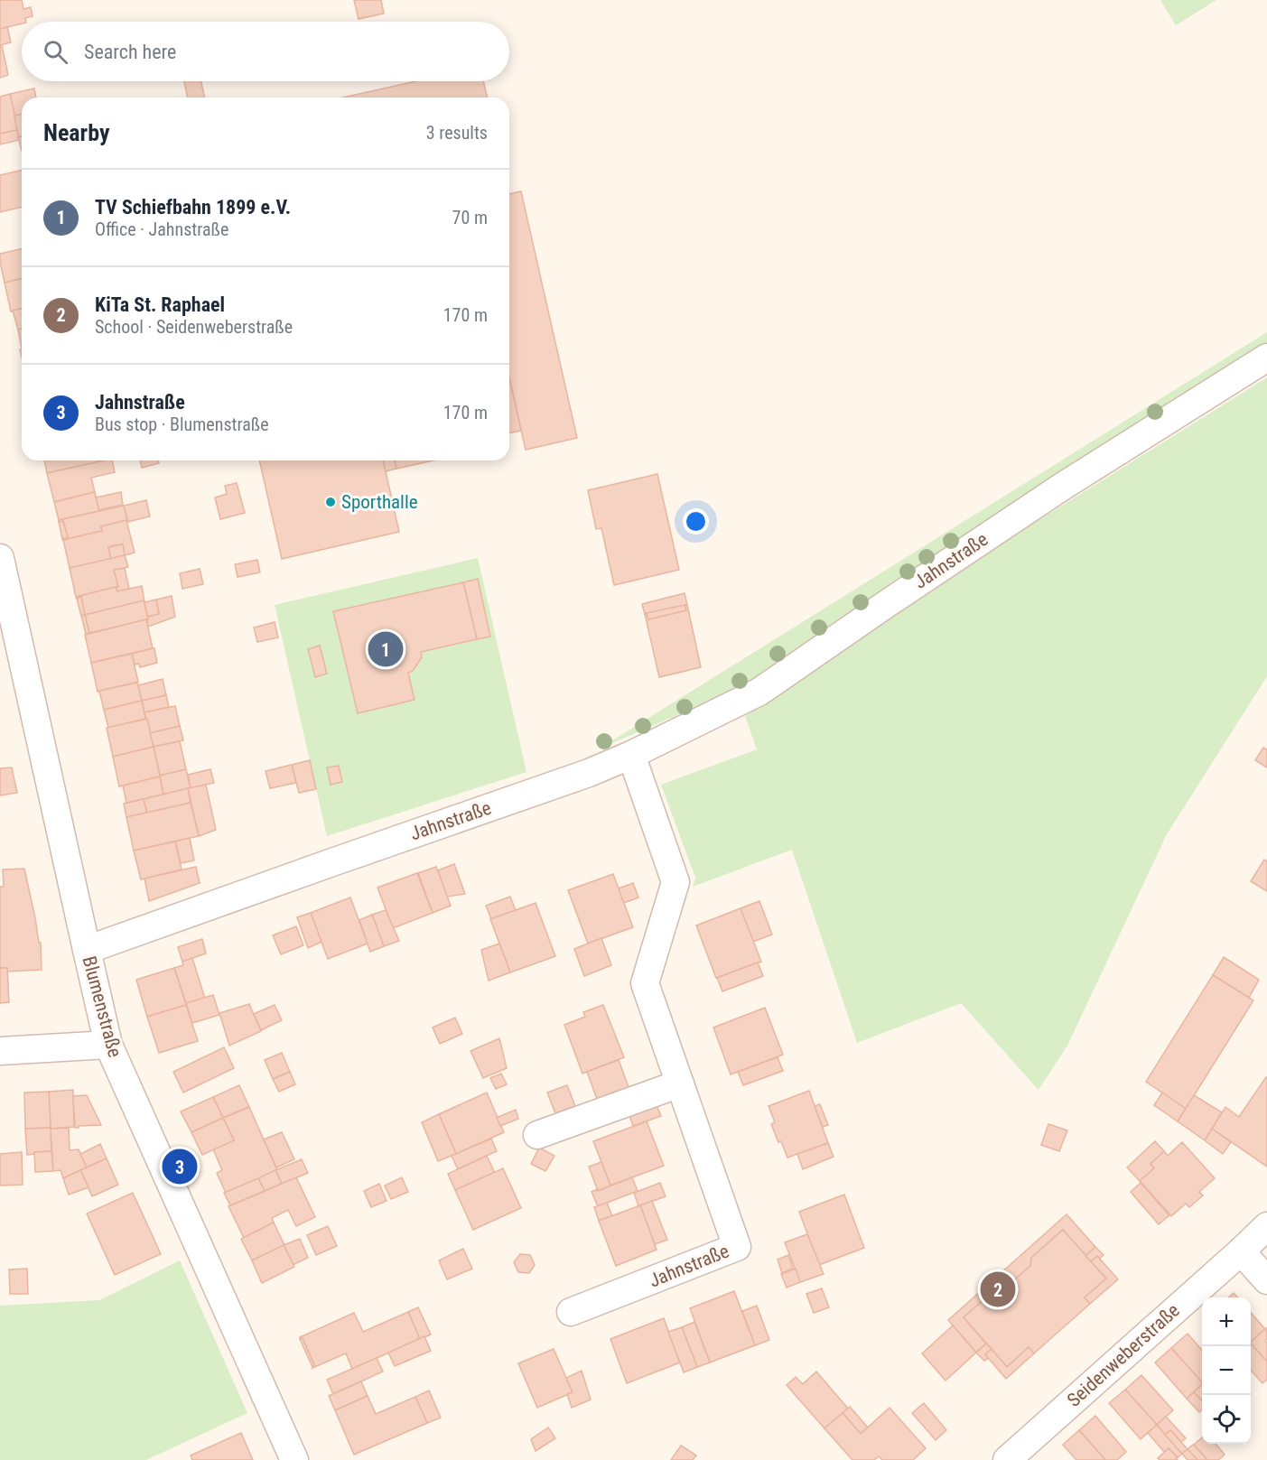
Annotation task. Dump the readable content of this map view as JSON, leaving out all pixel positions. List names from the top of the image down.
{
  "streets": {
    "street": ["Jahnstraße", "Blumenstraße", "Seidenweberstraße"]
  },
  "crossings": [
    ["Jahnstraße", "Blumenstraße"]
  ],
  "places": ["Sporthalle"],
  "page": {
    "search": "Search here",
    "heading": ["Nearby", "3 results"],
    "list": [
      {
        "mark": "1",
        "name": "TV Schiefbahn 1899 e.V.",
        "note": "Office · Jahnstraße",
        "value": "70 m"
      },
      {
        "mark": "2",
        "name": "KiTa St. Raphael",
        "note": "School · Seidenweberstraße",
        "value": "170 m"
      },
      {
        "mark": "3",
        "name": "Jahnstraße",
        "note": "Bus stop · Blumenstraße",
        "value": "170 m"
      }
    ],
    "pins": ["1", "3", "2"],
    "map_buttons": ["+", "−"]
  }
}
